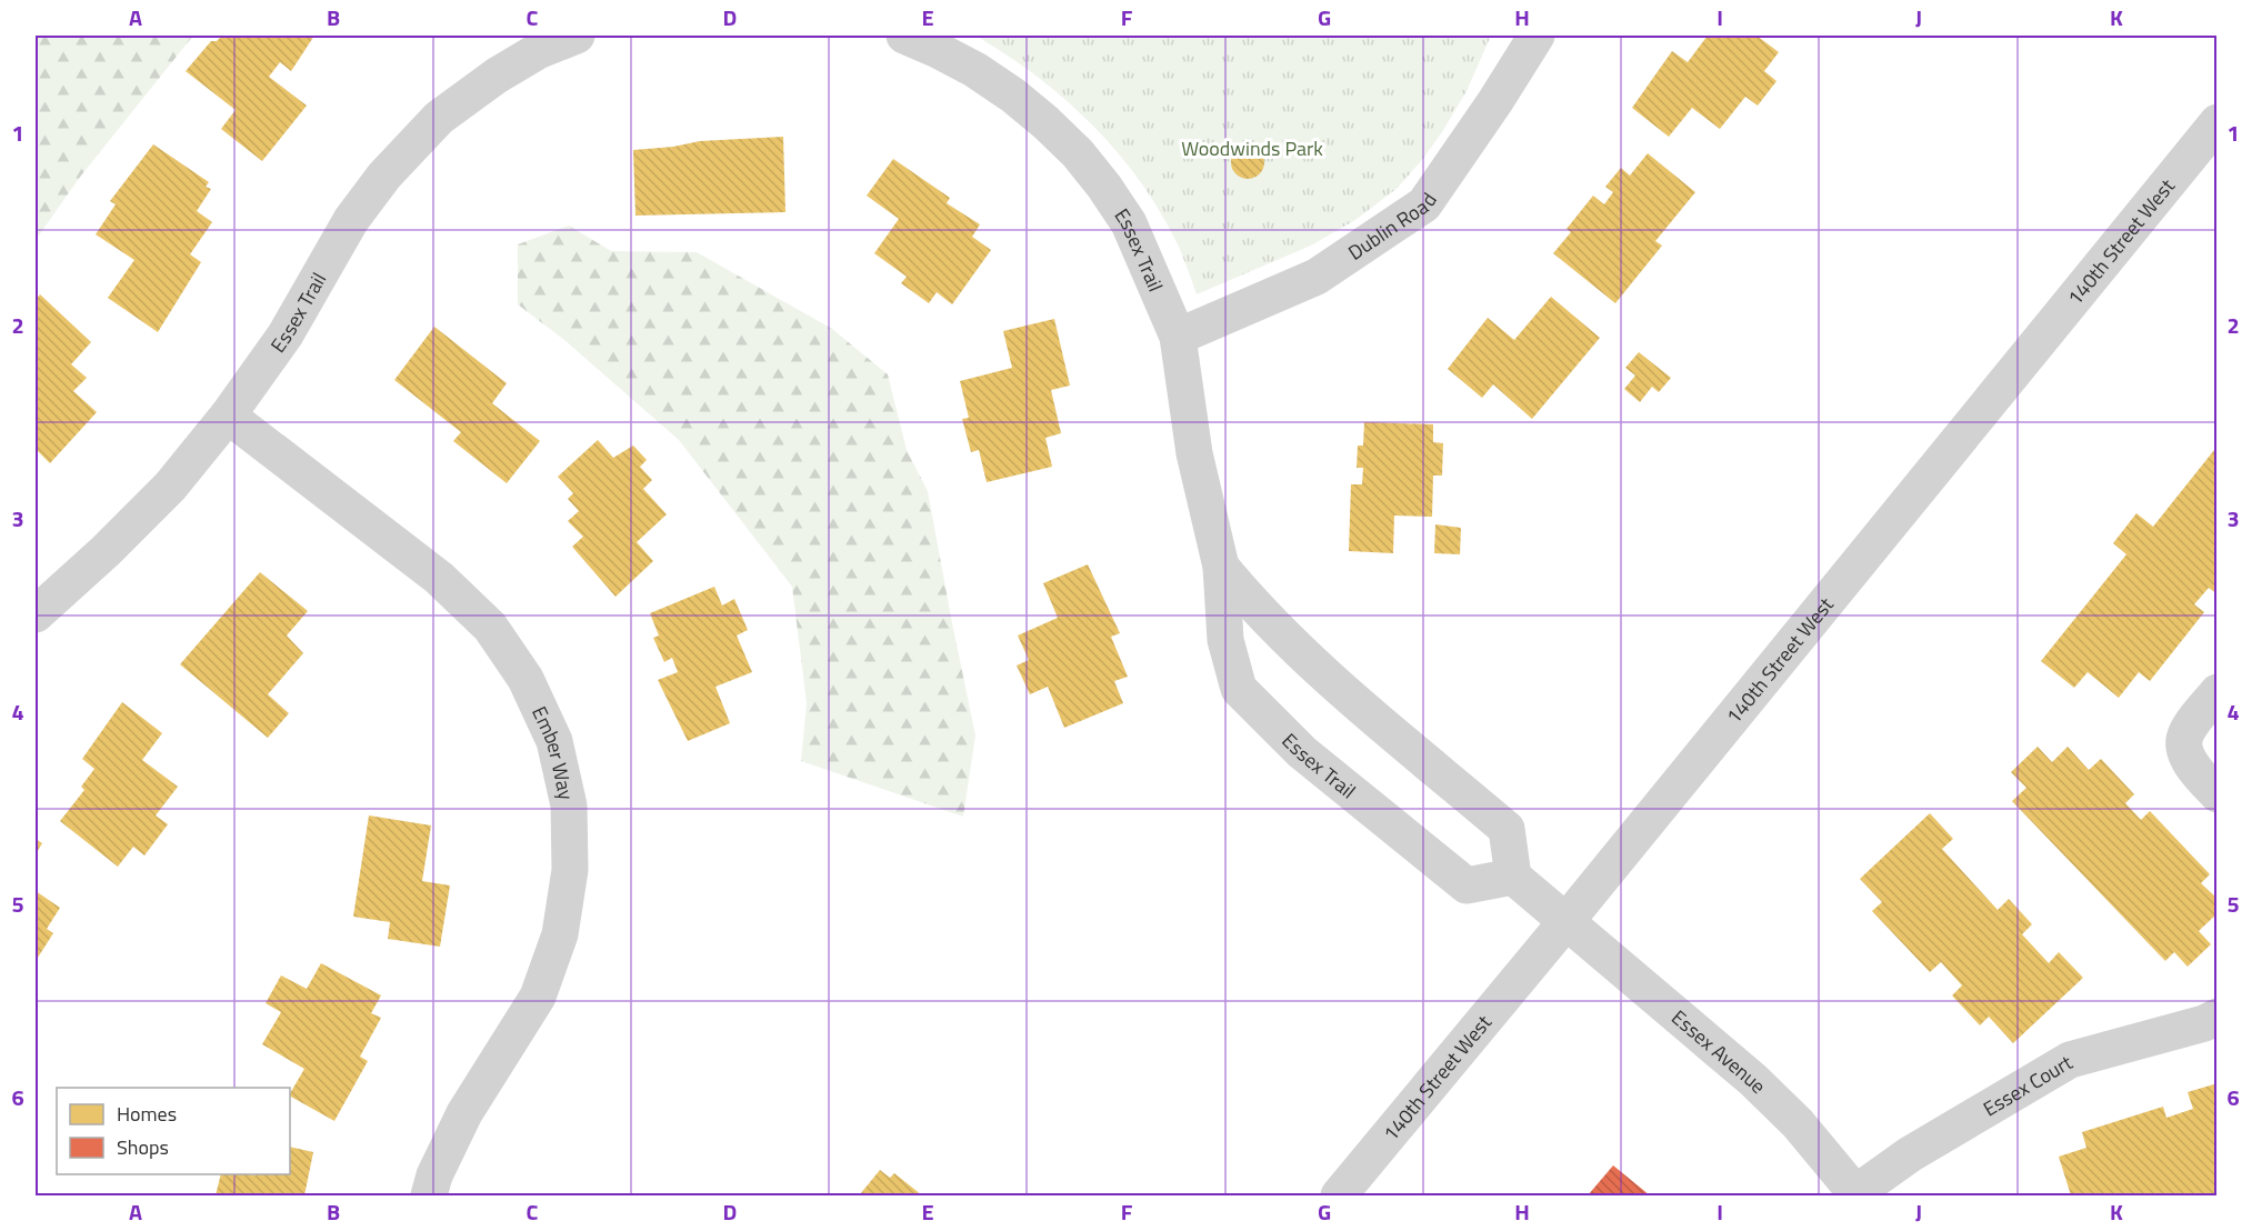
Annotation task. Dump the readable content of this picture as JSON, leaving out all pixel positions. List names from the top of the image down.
{
  "streets": {
    "street": [
      "Dublin Road",
      "140th Street West",
      "Essex Trail",
      "Ember Way",
      "Essex Avenue",
      "Essex Court"
    ]
  },
  "crossings": [
    ["Dublin Road", "Essex Trail"],
    ["140th Street West", "Essex Avenue"],
    ["Essex Trail", "Ember Way"],
    ["Essex Avenue", "Essex Court"]
  ],
  "parks": ["Woodwinds Park"],
  "legend": ["Homes", "Shops"],
  "grid": {
    "columns": [
      "A",
      "B",
      "C",
      "D",
      "E",
      "F",
      "G",
      "H",
      "I",
      "J",
      "K"
    ],
    "rows": [
      "1",
      "2",
      "3",
      "4",
      "5",
      "6"
    ]
  }
}
